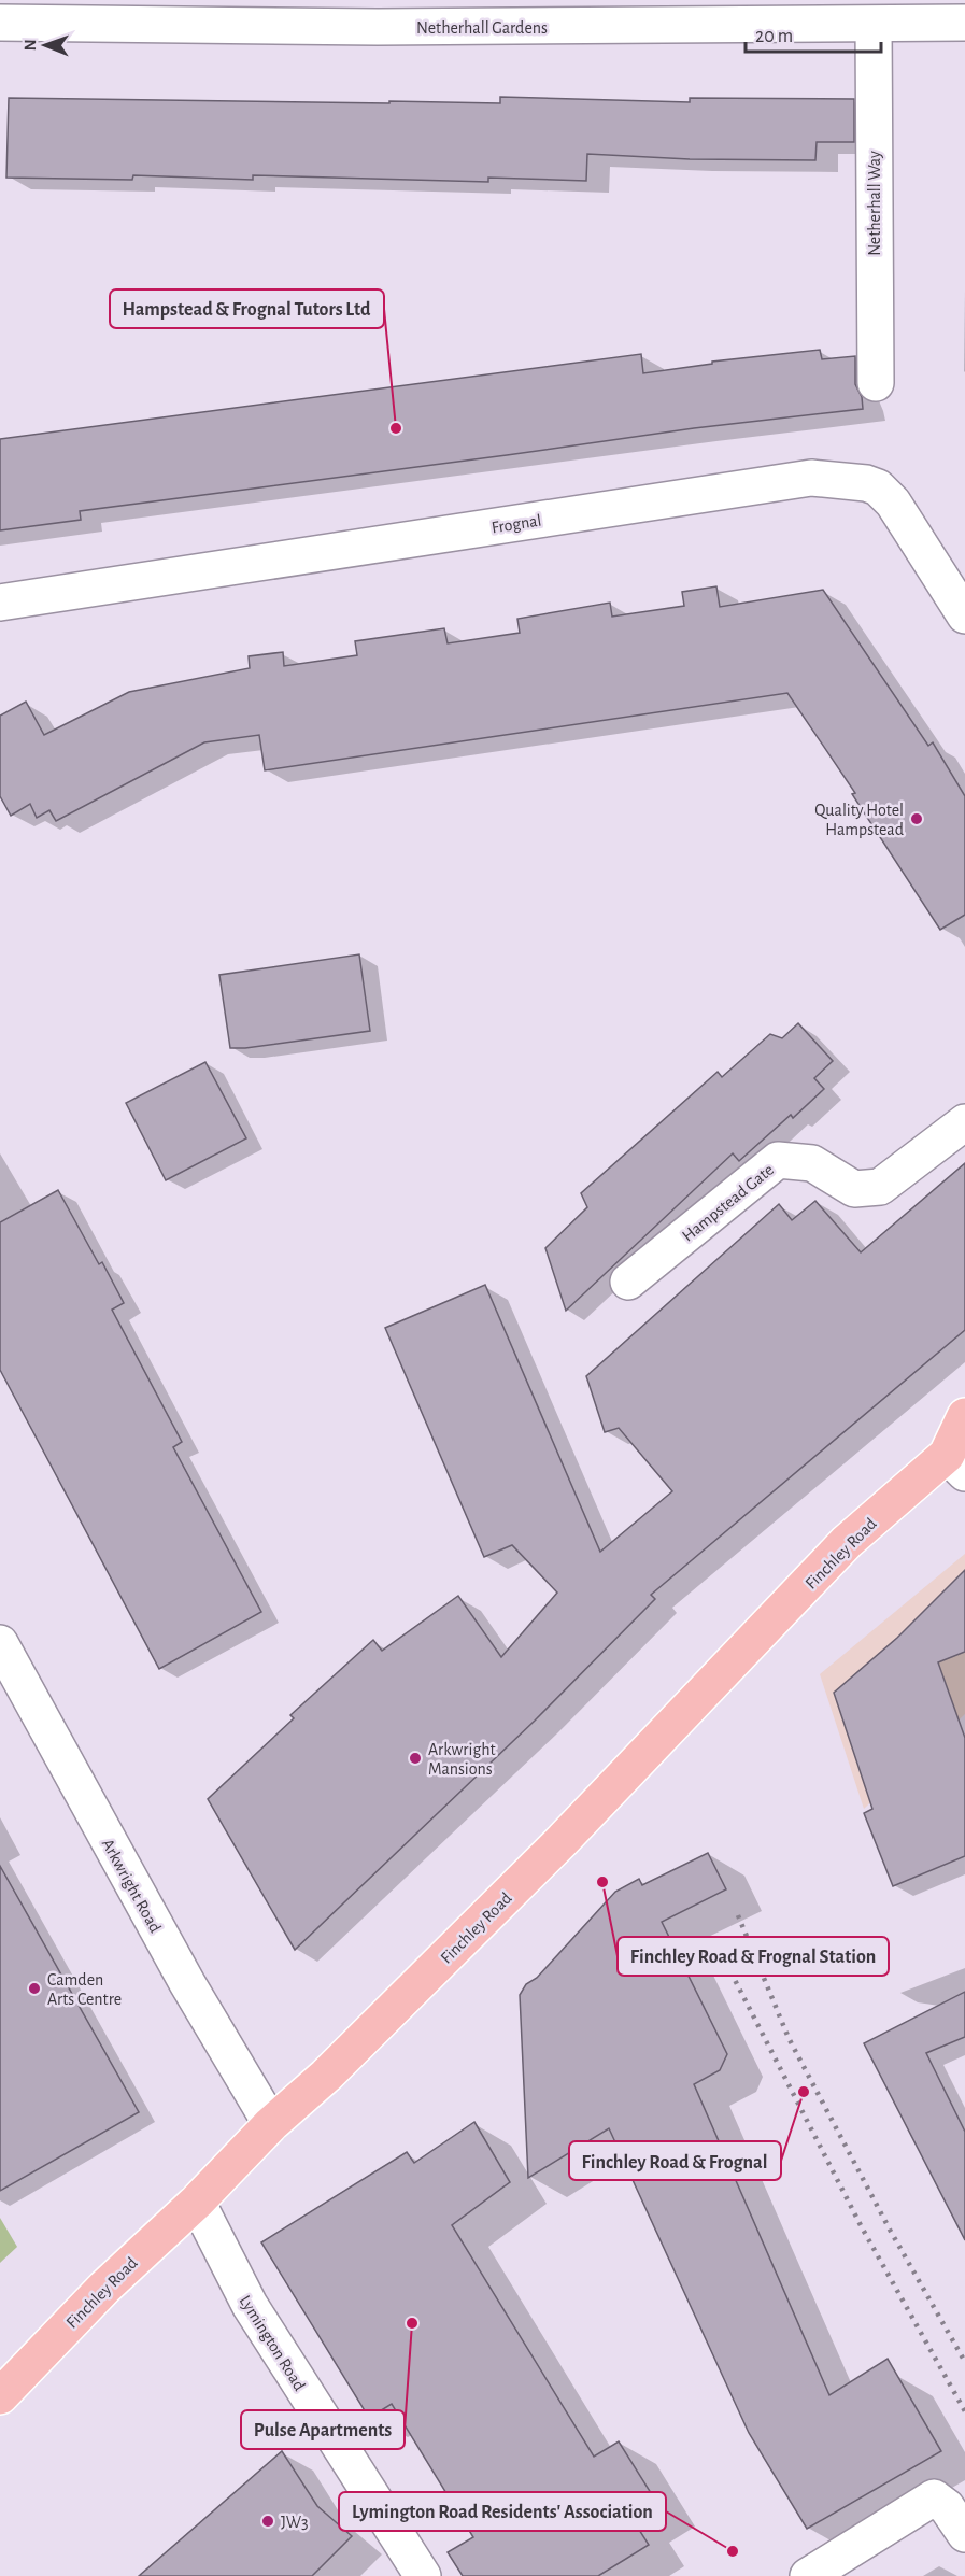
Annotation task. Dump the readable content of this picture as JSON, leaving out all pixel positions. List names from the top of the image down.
{
  "streets": {
    "highway": ["Finchley Road"],
    "street": [
      "Netherhall Gardens",
      "Netherhall Way",
      "Frognal",
      "Hampstead Gate",
      "Arkwright Road",
      "Lymington Road"
    ]
  },
  "crossings": [
    ["Netherhall Gardens", "Netherhall Way"],
    ["Finchley Road", "Arkwright Road"],
    ["Finchley Road", "Lymington Road"]
  ],
  "places": [
    "Hampstead & Frognal Tutors Ltd",
    "Quality Hotel Hampstead",
    "Arkwright Mansions",
    "Finchley Road & Frognal Station",
    "Camden Arts Centre",
    "Finchley Road & Frognal",
    "Pulse Apartments",
    "JW3",
    "Lymington Road Residents' Association"
  ],
  "scale_bar": "20 m",
  "north": "left"
}
